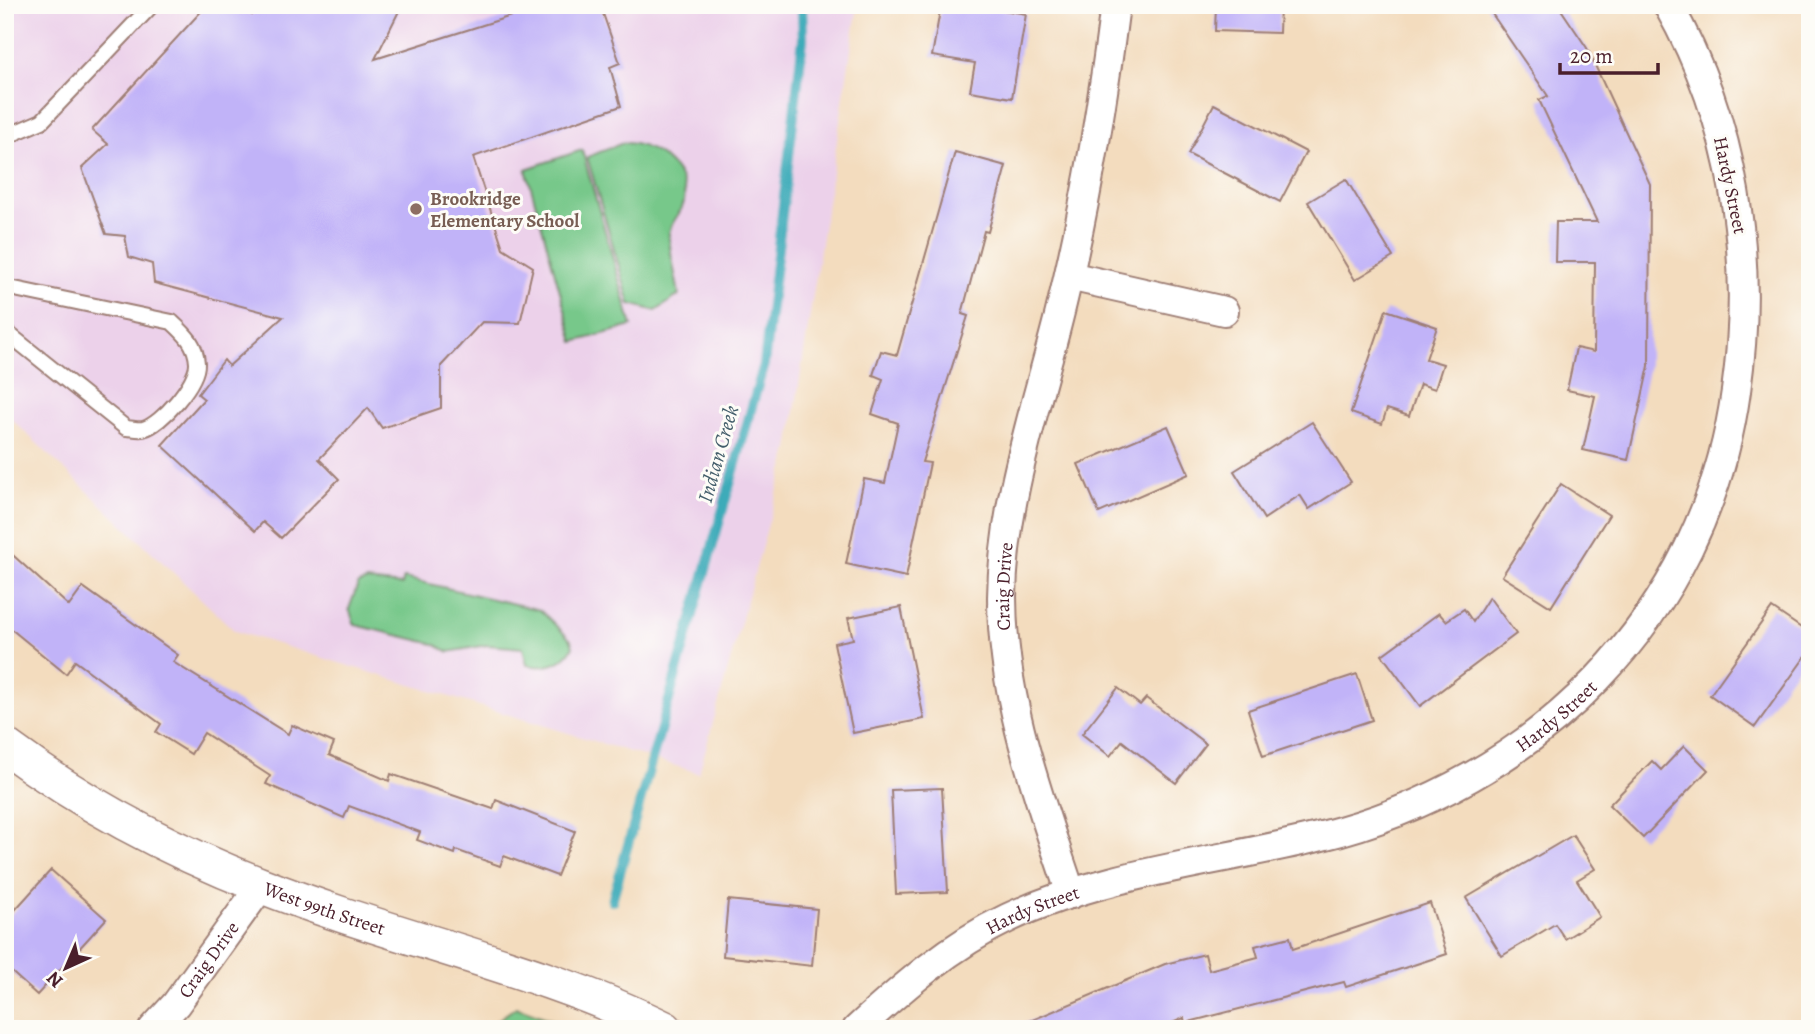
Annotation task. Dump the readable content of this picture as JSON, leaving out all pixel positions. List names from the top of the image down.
{
  "streets": {
    "street": ["Hardy Street", "Craig Drive", "West 99th Street"]
  },
  "crossings": [
    ["Hardy Street", "Craig Drive"],
    ["Craig Drive", "West 99th Street"]
  ],
  "water": ["Indian Creek"],
  "places": ["Brookridge Elementary School"],
  "scale_bar": "20 m",
  "north": "bottom left"
}
